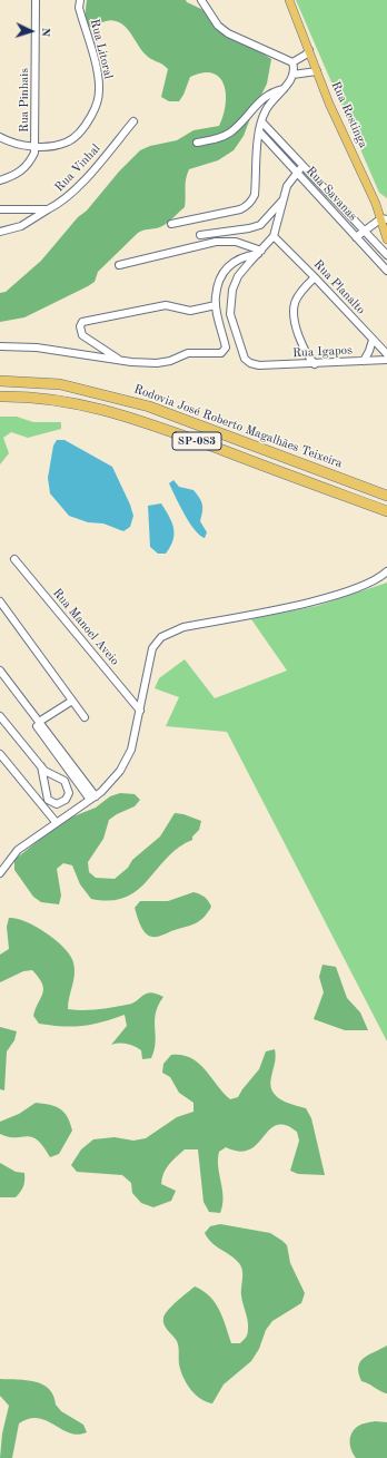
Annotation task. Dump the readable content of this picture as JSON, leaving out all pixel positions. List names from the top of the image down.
{
  "streets": {
    "highway": ["Rodovia José Roberto Magalhães Teixeira", "SP-083"],
    "main road": ["Rua Restinga"],
    "street": [
      "Rua Litoral",
      "Rua Pinhais",
      "Rua Vinhal",
      "Rua Savanas",
      "Rua Planalto",
      "Rua Igapos",
      "Rua Manoel Aveio"
    ]
  },
  "crossings": [
    ["Rua Litoral", "Rua Pinhais"]
  ],
  "north": "right"
}
